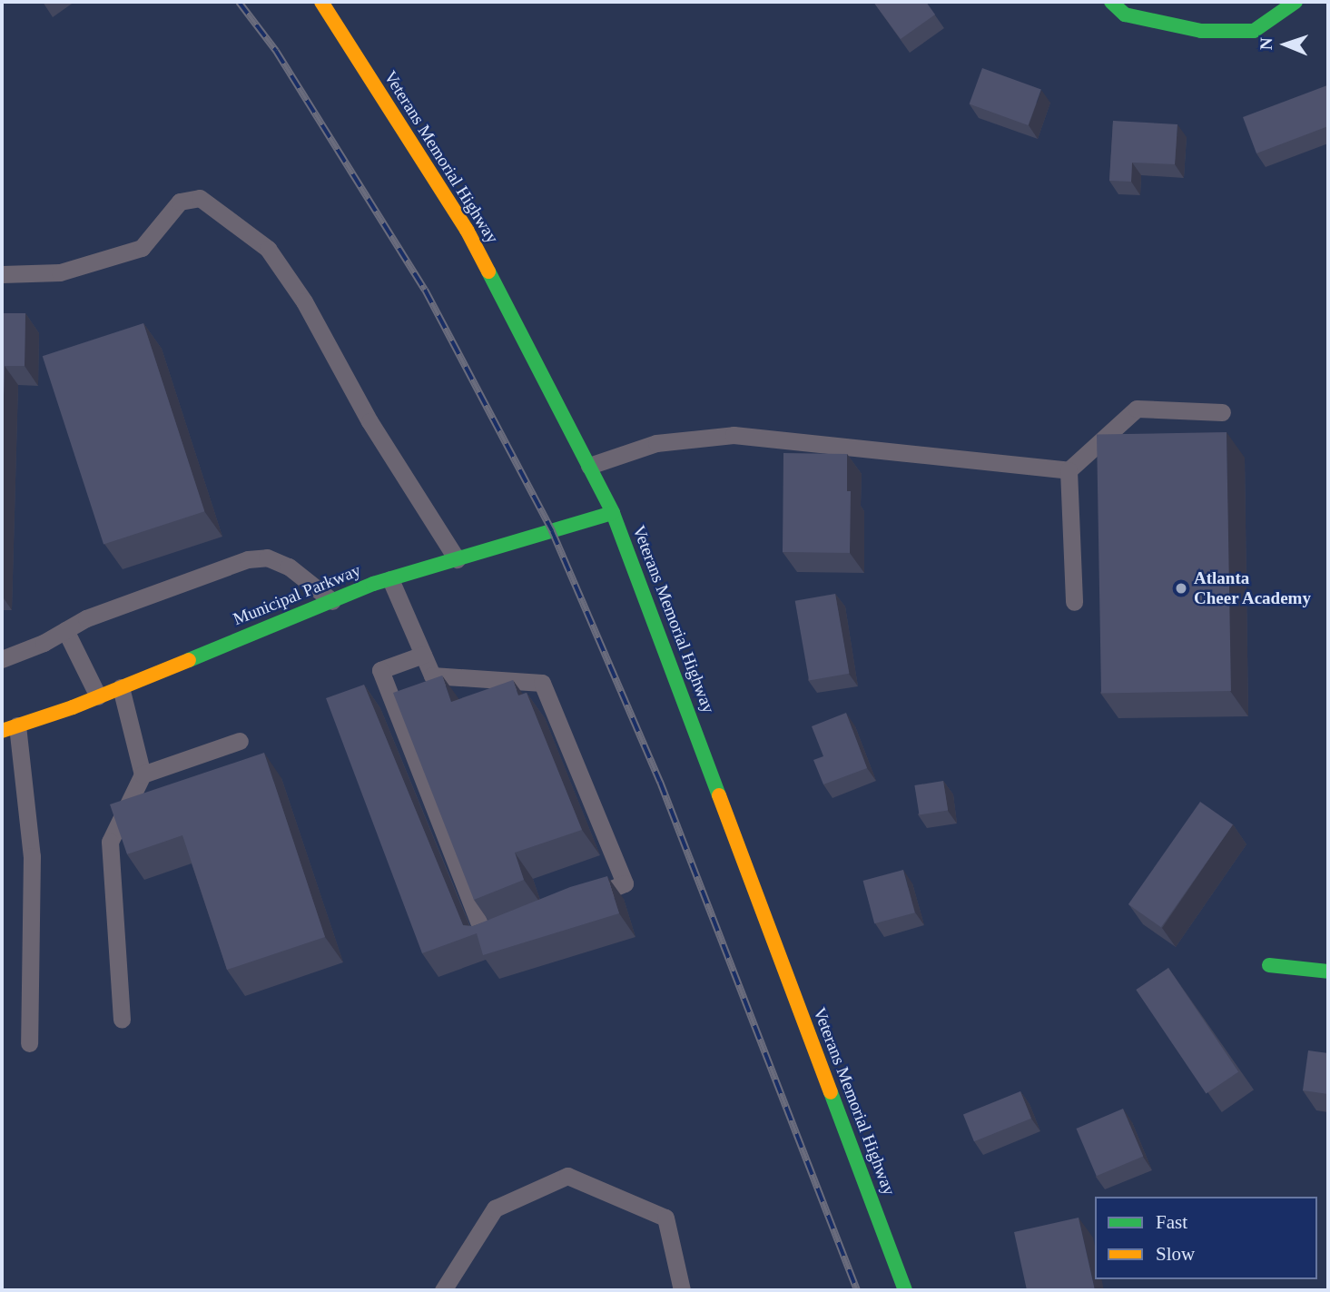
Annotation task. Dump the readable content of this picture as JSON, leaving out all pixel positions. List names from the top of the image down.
{
  "streets": {
    "main road": ["Veterans Memorial Highway", "Municipal Parkway"]
  },
  "crossings": [
    ["Veterans Memorial Highway", "Municipal Parkway"]
  ],
  "places": ["Atlanta Cheer Academy"],
  "legend": ["Fast", "Slow"],
  "north": "left"
}
